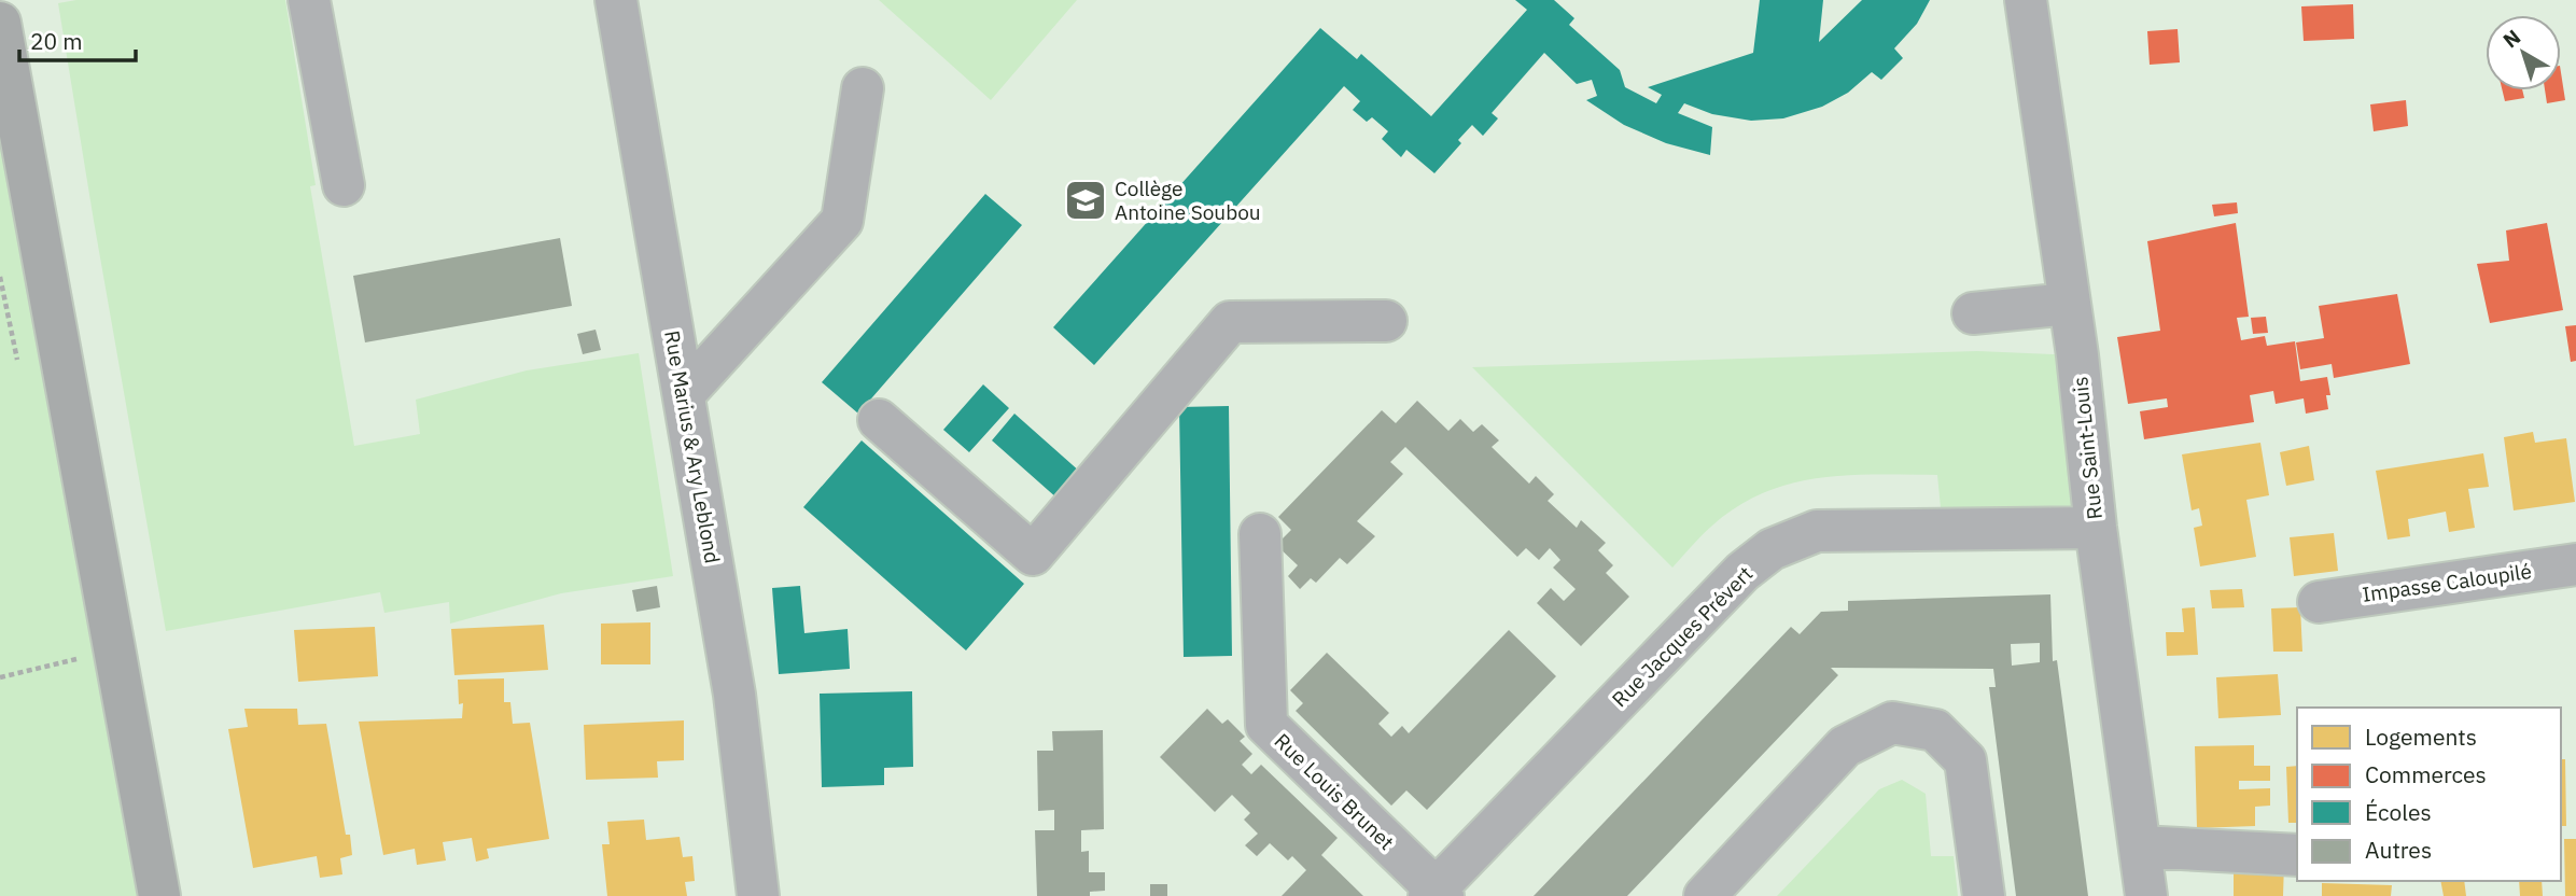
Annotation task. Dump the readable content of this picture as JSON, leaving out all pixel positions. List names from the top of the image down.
{
  "streets": {
    "street": [
      "Rue Marius & Ary Leblond",
      "Rue Saint-Louis",
      "Impasse Caloupilé",
      "Rue Jacques Prévert",
      "Rue Louis Brunet"
    ]
  },
  "crossings": [
    ["Rue Saint-Louis", "Rue Jacques Prévert"],
    ["Rue Jacques Prévert", "Rue Louis Brunet"]
  ],
  "places": {
    "school or university": ["Collège Antoine Soubou"]
  },
  "legend": [
    "Logements",
    "Commerces",
    "Écoles",
    "Autres"
  ],
  "scale_bar": "20 m",
  "north": "top left"
}
